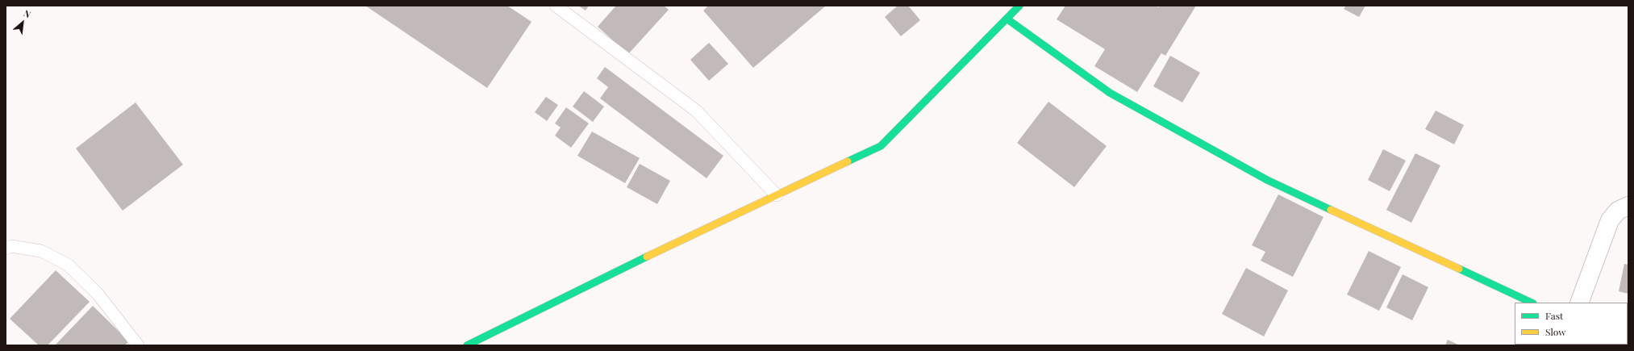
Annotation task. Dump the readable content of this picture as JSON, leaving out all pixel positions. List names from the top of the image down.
{
  "legend": ["Fast", "Slow"],
  "north": "top right"
}
